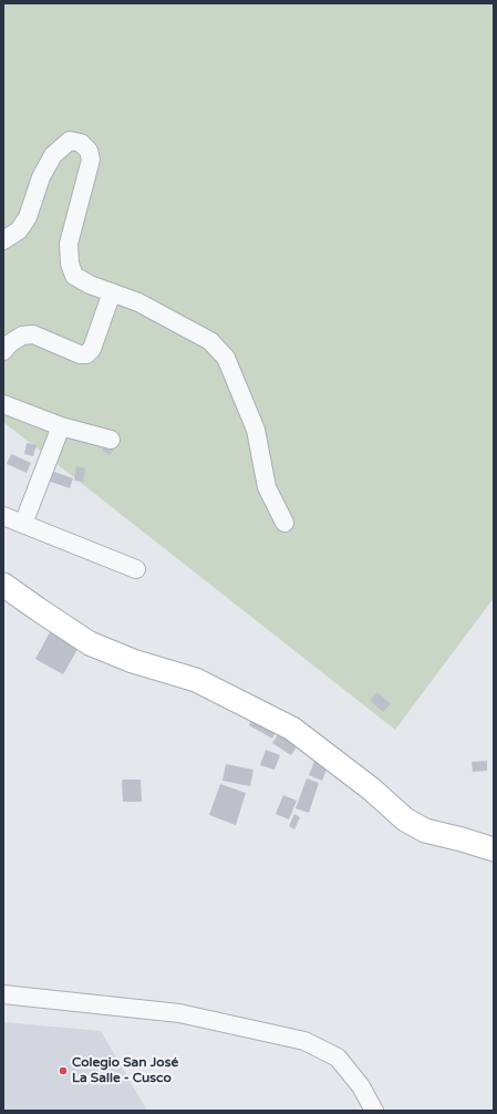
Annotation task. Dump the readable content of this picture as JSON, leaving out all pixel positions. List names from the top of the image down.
{
  "places": ["Colegio San José La Salle - Cusco"]
}
